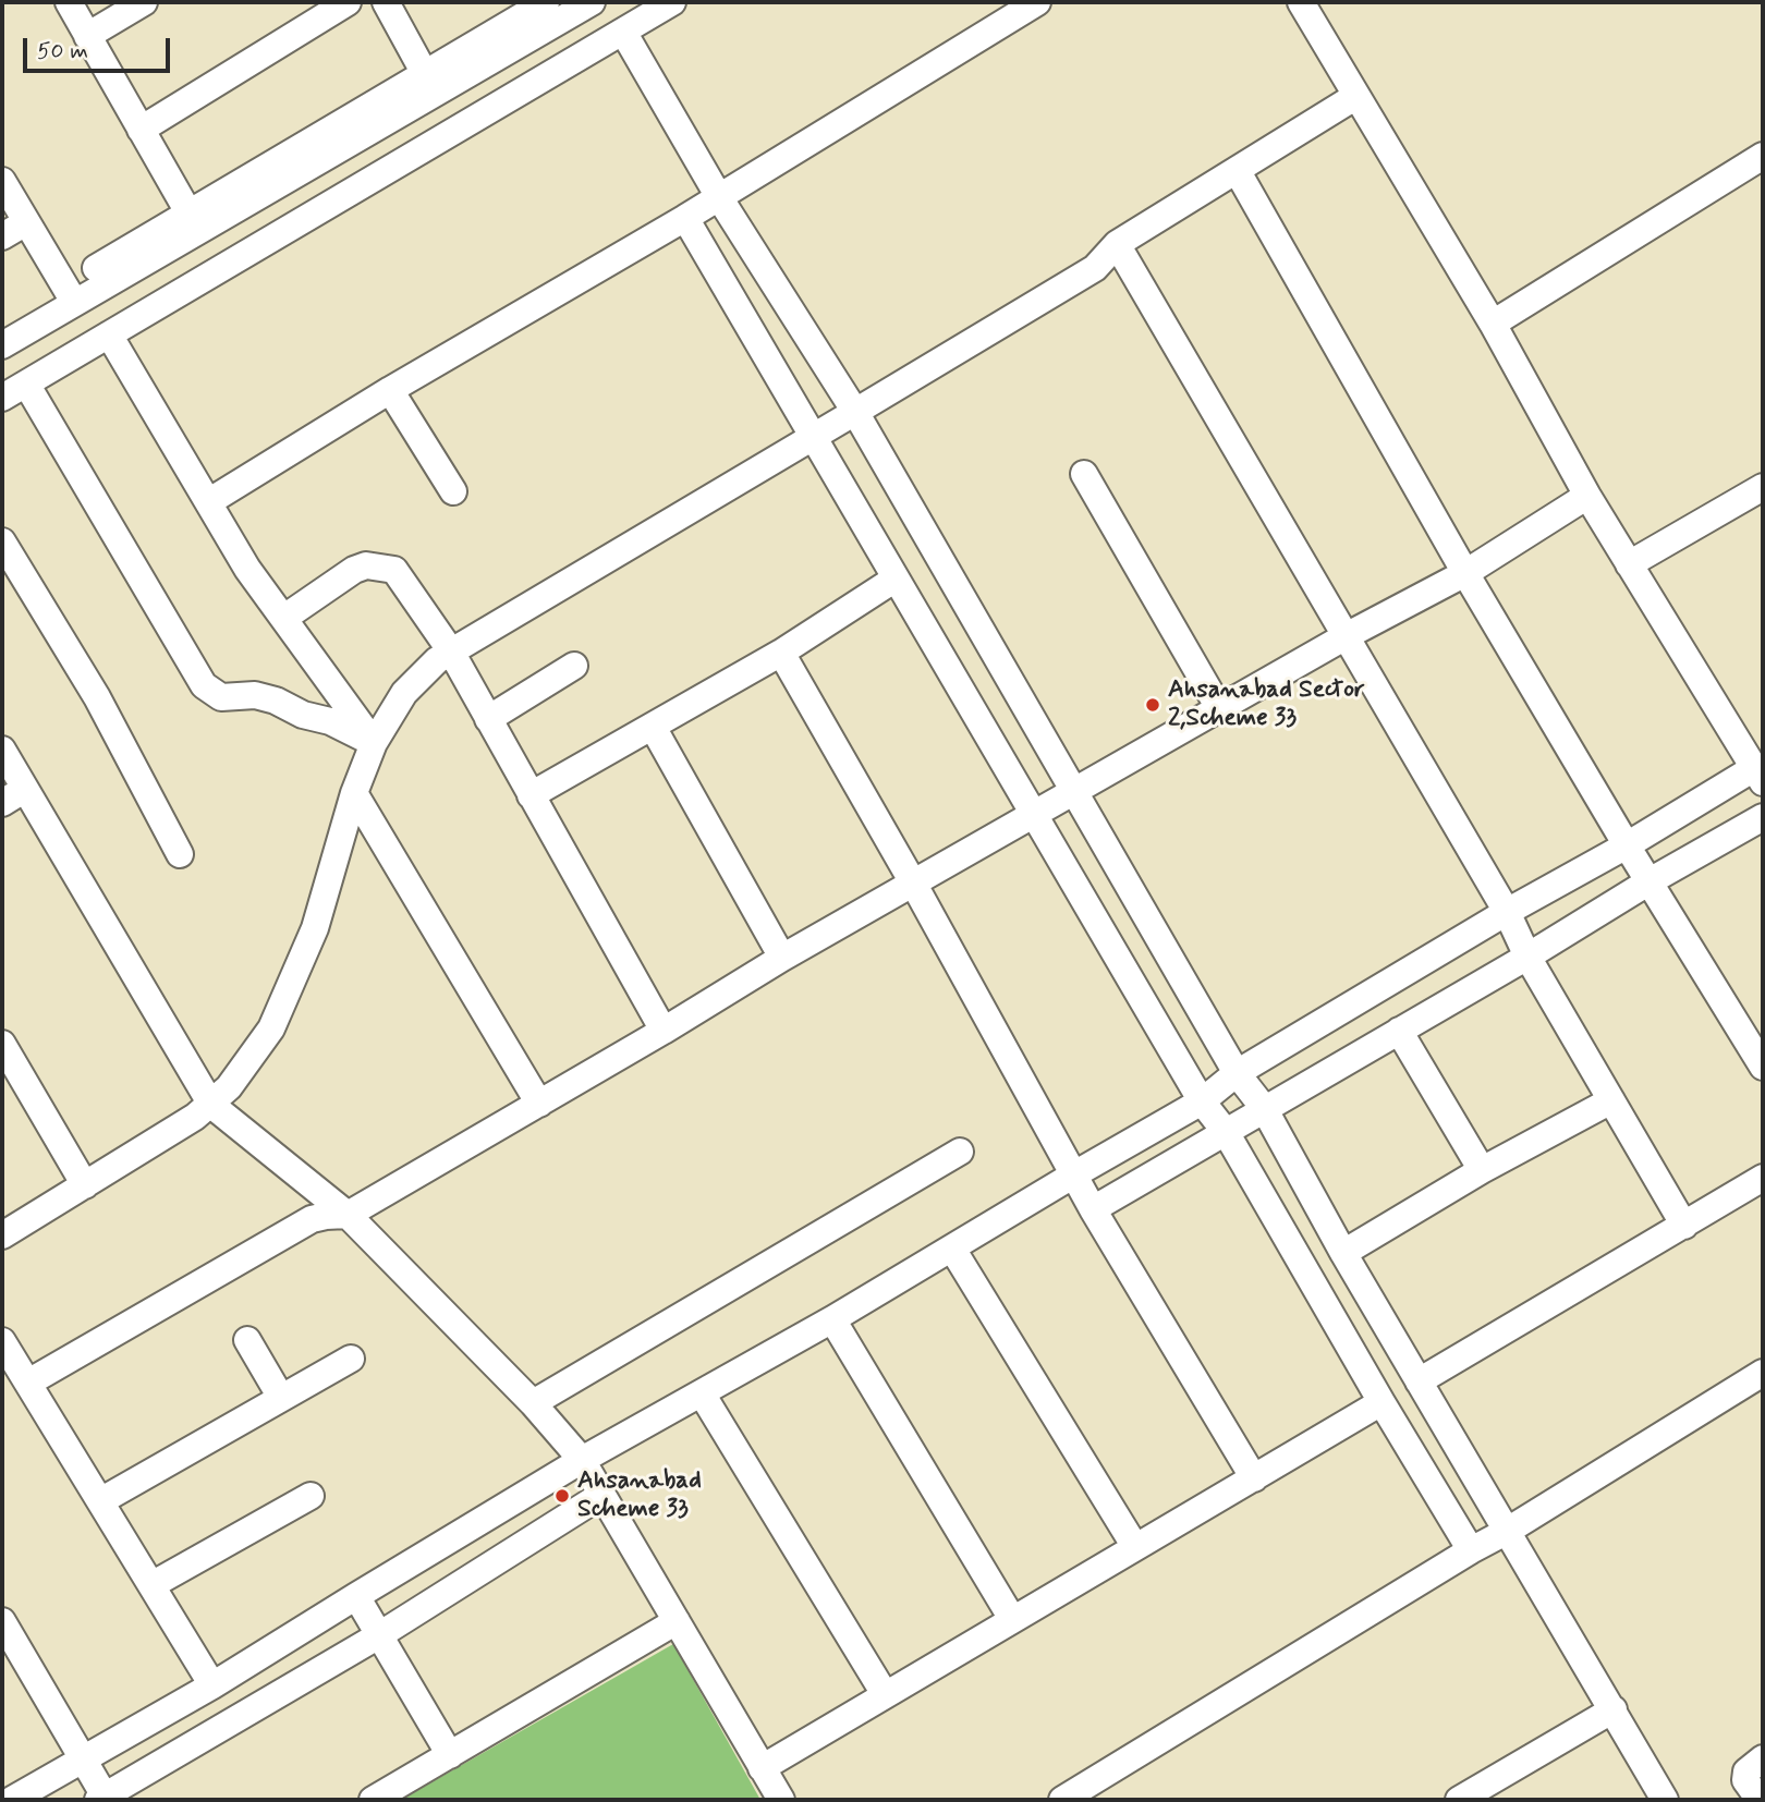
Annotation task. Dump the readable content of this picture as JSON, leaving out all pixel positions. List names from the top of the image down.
{
  "places": ["Ahsanabad Sector 2,Scheme 33", "Ahsanabad Scheme 33"],
  "scale_bar": "50 m"
}
